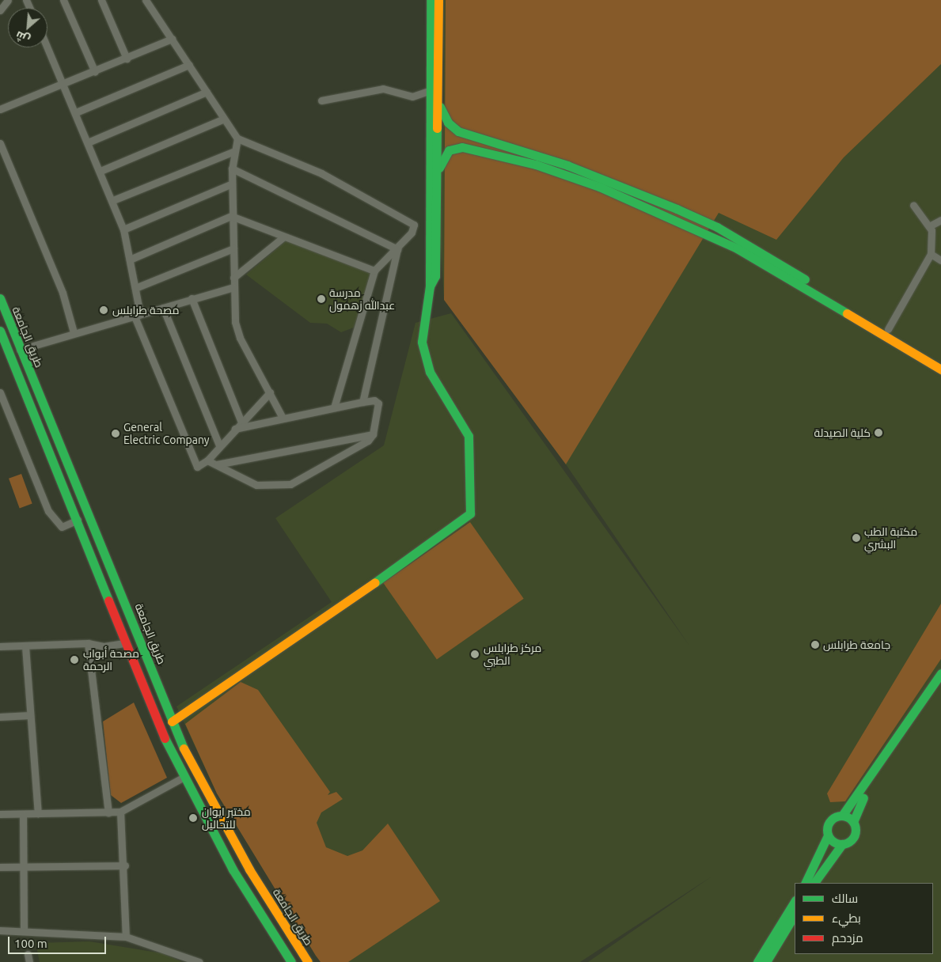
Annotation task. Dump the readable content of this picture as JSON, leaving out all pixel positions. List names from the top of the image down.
{
  "streets": {
    "main road": ["طريق الجامعة"]
  },
  "places": [
    "مدرسة عبدالله زهمول",
    "مصحة طرابلس",
    "كلية الصيدلة",
    "General Electric Company",
    "مكتبة الطب البشري",
    "جامعة طرابلس",
    "مركز طرابلس الطبي",
    "مصحة أبواب الرحمة",
    "مختبر ايوان للتحاليل"
  ],
  "legend": ["سالك", "بطيء", "مزدحم"],
  "scale_bar": "100 m",
  "north": "bottom left"
}
